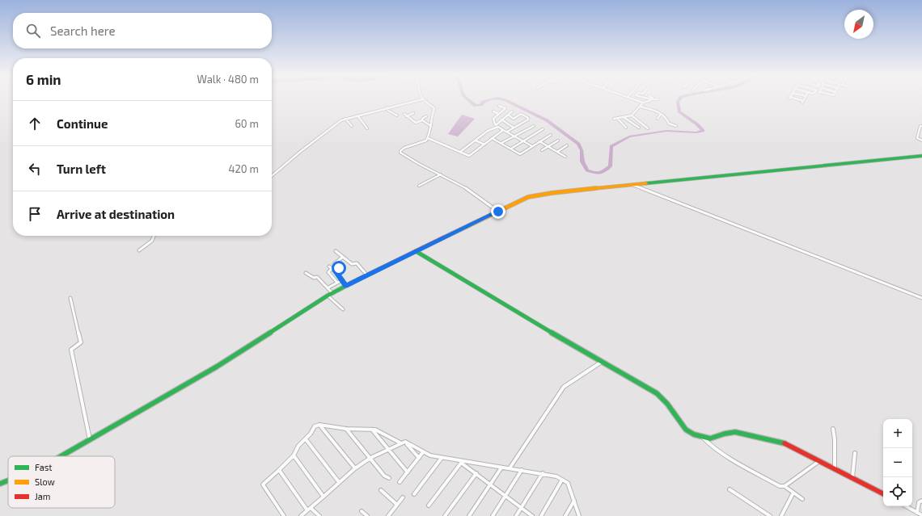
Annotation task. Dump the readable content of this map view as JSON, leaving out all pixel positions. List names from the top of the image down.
{
  "legend": ["Fast", "Slow", "Jam"],
  "north": "bottom left",
  "page": {
    "search": "Search here",
    "heading": ["6 min", "Walk · 480 m"],
    "list": [
      ["Continue", "60 m"],
      ["Turn left", "420 m"],
      "Arrive at destination"
    ],
    "map_buttons": ["+", "−"]
  }
}
